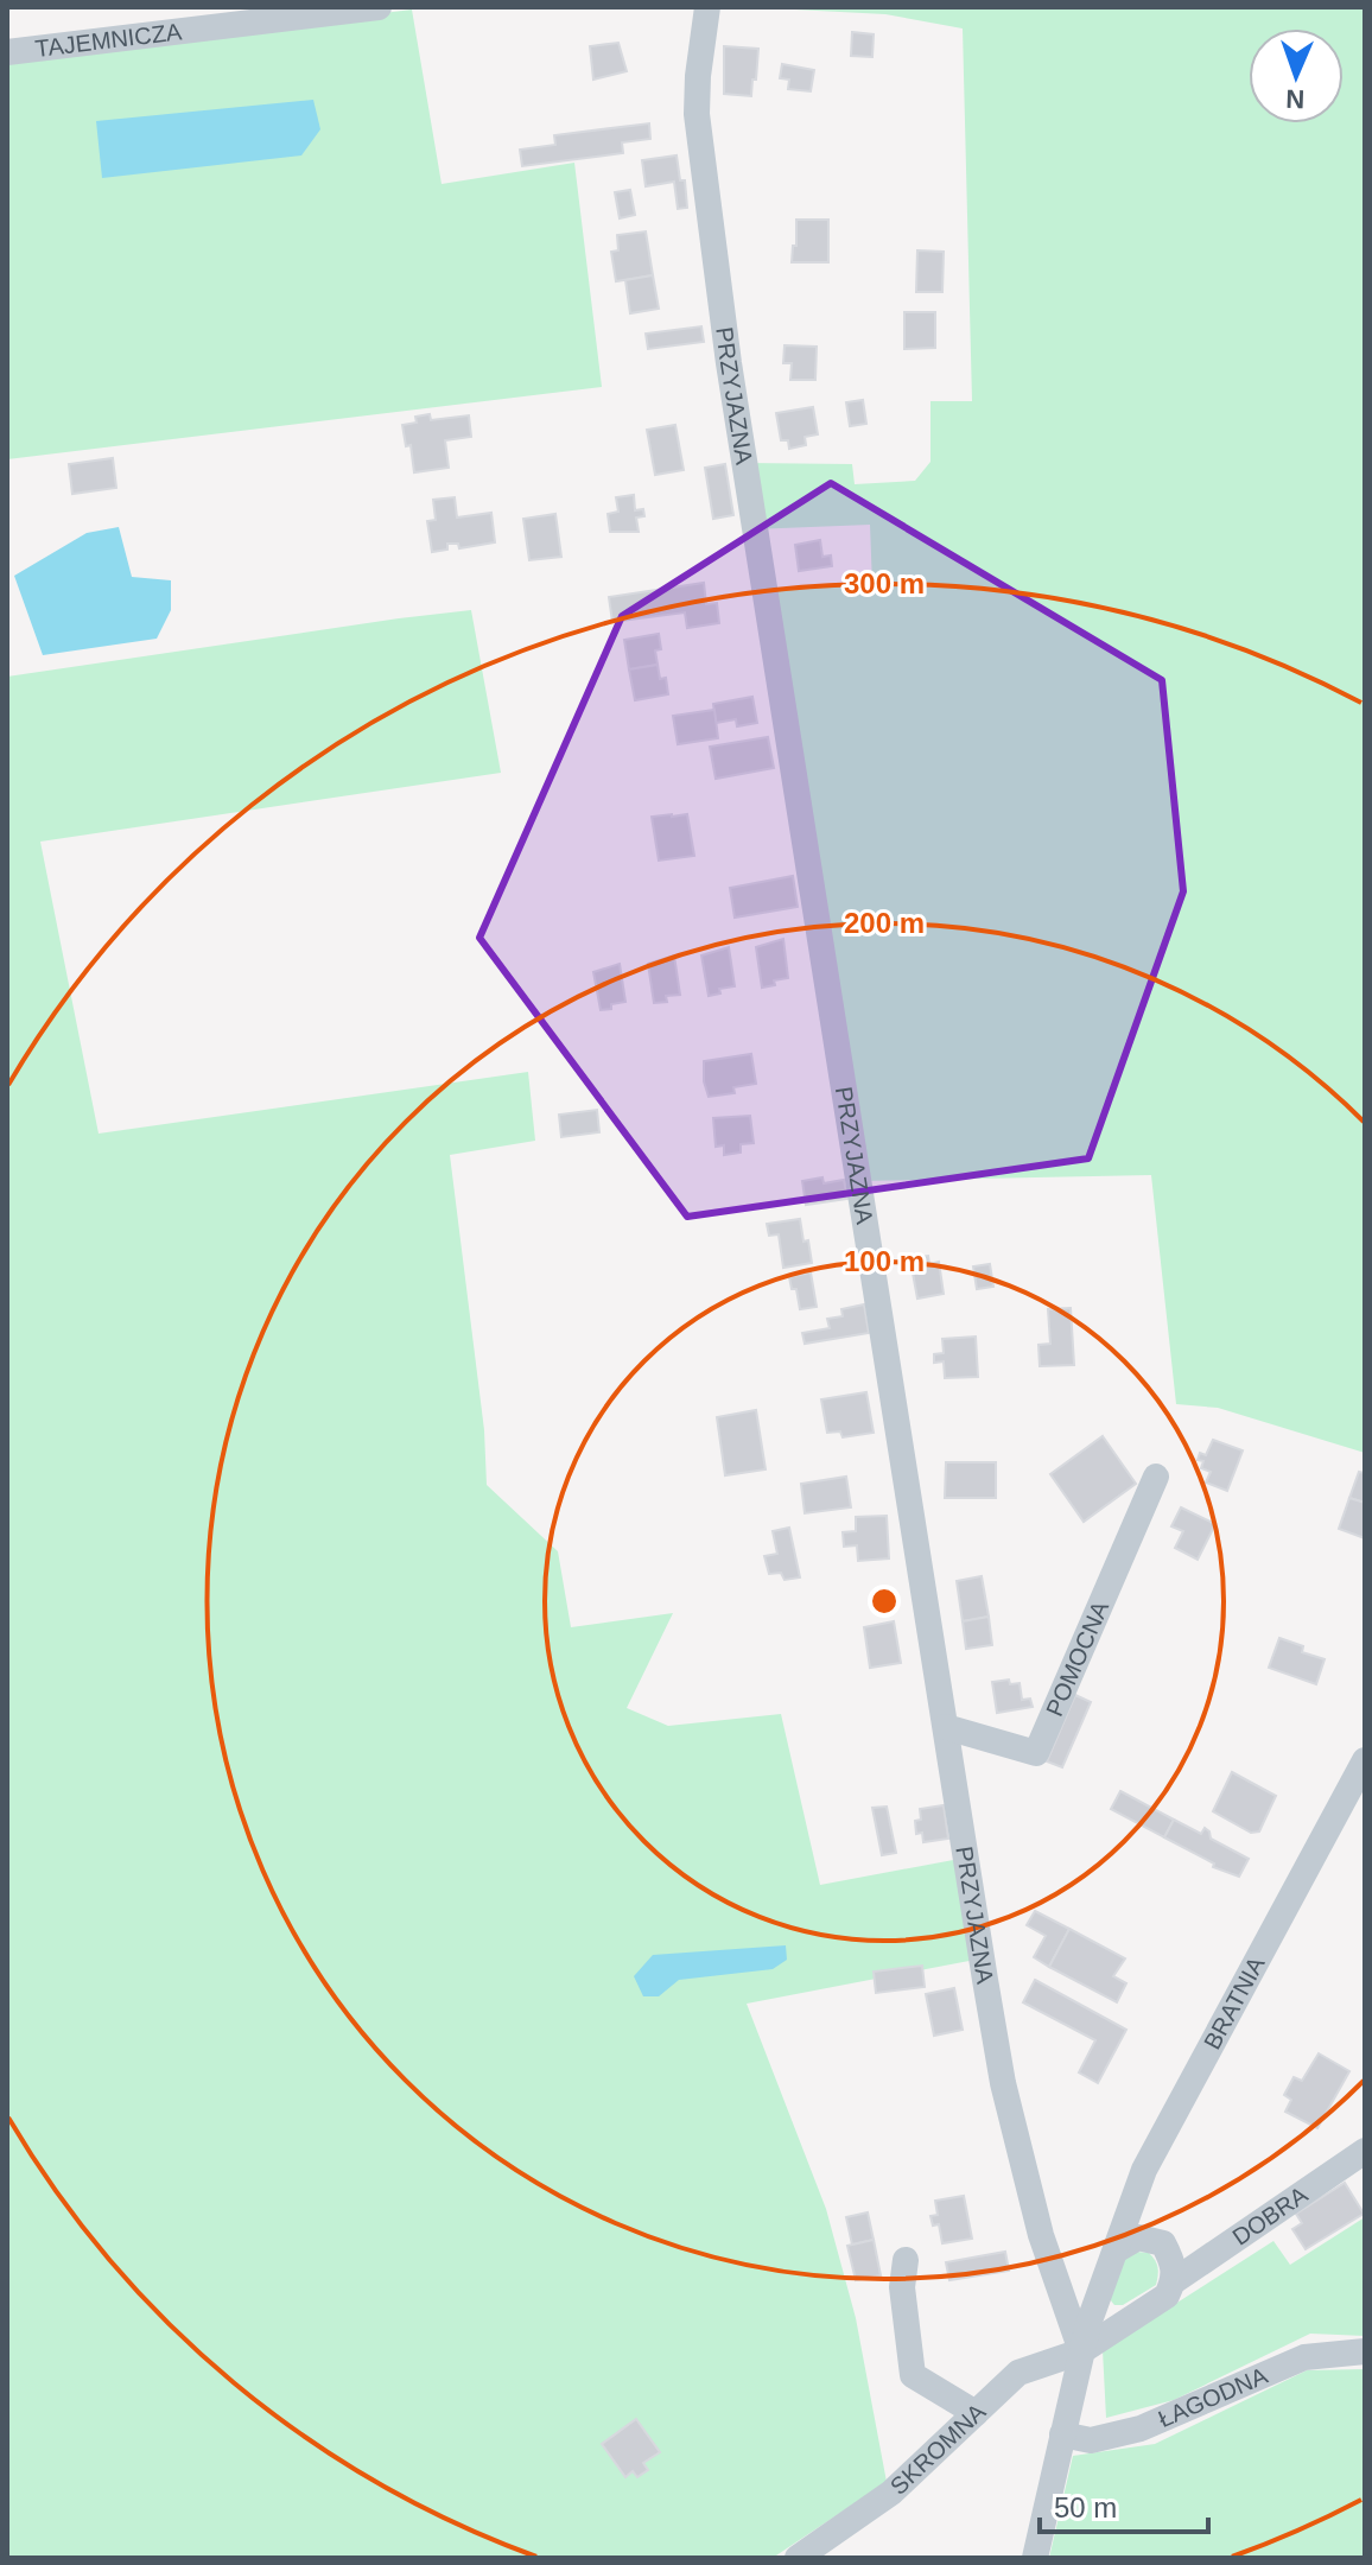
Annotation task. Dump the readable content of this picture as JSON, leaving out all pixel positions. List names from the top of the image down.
{
  "streets": {
    "street": [
      "TAJEMNICZA",
      "PRZYJAZNA",
      "POMOCNA",
      "BRATNIA",
      "DOBRA",
      "ŁAGODNA",
      "SKROMNA"
    ]
  },
  "crossings": [
    ["PRZYJAZNA", "POMOCNA"],
    ["PRZYJAZNA", "BRATNIA"],
    ["PRZYJAZNA", "DOBRA"],
    ["PRZYJAZNA", "SKROMNA"],
    ["BRATNIA", "DOBRA"],
    ["BRATNIA", "ŁAGODNA"],
    ["BRATNIA", "SKROMNA"],
    ["DOBRA", "SKROMNA"]
  ],
  "scale_bar": "50 m",
  "north": "bottom",
  "rings": ["300 m", "200 m", "100 m"]
}
